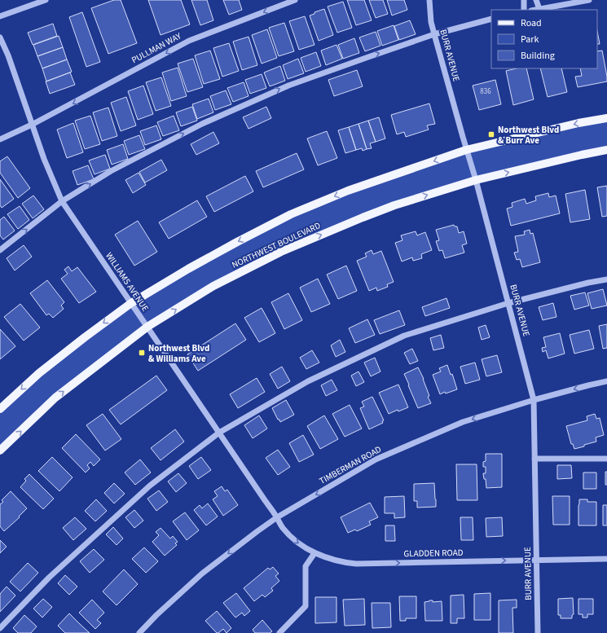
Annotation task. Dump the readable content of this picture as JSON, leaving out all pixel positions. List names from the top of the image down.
{
  "streets": {
    "main road": ["NORTHWEST BOULEVARD"],
    "street": [
      "PULLMAN WAY",
      "BURR AVENUE",
      "WILLIAMS AVENUE",
      "TIMBERMAN ROAD",
      "GLADDEN ROAD"
    ]
  },
  "crossings": [
    ["PULLMAN WAY", "WILLIAMS AVENUE"],
    ["BURR AVENUE", "NORTHWEST BOULEVARD"],
    ["BURR AVENUE", "TIMBERMAN ROAD"],
    ["BURR AVENUE", "GLADDEN ROAD"],
    ["NORTHWEST BOULEVARD", "WILLIAMS AVENUE"],
    ["WILLIAMS AVENUE", "TIMBERMAN ROAD"],
    ["WILLIAMS AVENUE", "GLADDEN ROAD"],
    ["TIMBERMAN ROAD", "GLADDEN ROAD"]
  ],
  "one_way": ["PULLMAN WAY", "TIMBERMAN ROAD", "GLADDEN ROAD"],
  "places": {
    "transit": ["Northwest Blvd & Burr Ave", "Northwest Blvd & Williams Ave"]
  },
  "house_numbers": ["836"],
  "legend": ["Road", "Park", "Building"]
}
